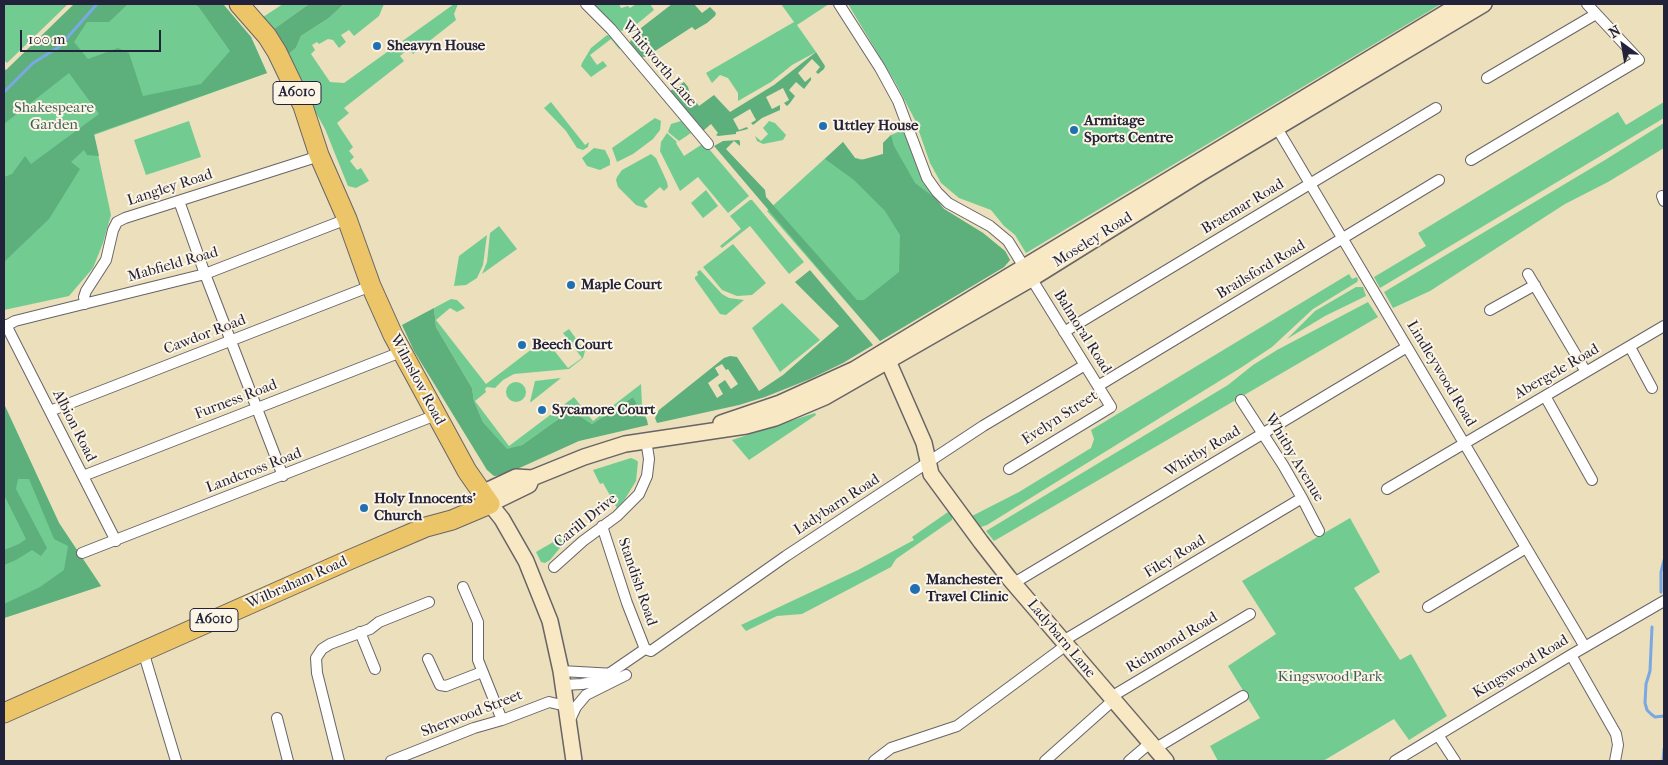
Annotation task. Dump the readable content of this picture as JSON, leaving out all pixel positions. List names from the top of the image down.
{
  "streets": {
    "highway": ["A6010", "Wilmslow Road", "Wilbraham Road"],
    "main road": ["Moseley Road", "Ladybarn Lane"],
    "street": [
      "Whitworth Lane",
      "Langley Road",
      "Braemar Road",
      "Mabfield Road",
      "Brailsford Road",
      "Balmoral Road",
      "Cawdor Road",
      "Abergele Road",
      "Lindleywood Road",
      "Furness Road",
      "Evelyn Street",
      "Albion Road",
      "Whitby Road",
      "Whitby Avenue",
      "Landcross Road",
      "Ladybarn Road",
      "Carill Drive",
      "Filey Road",
      "Standish Road",
      "Richmond Road",
      "Kingswood Road",
      "Sherwood Street"
    ]
  },
  "crossings": [
    ["Langley Road", "Mabfield Road"],
    ["Langley Road", "Wilmslow Road"],
    ["Braemar Road", "Balmoral Road"],
    ["Braemar Road", "Lindleywood Road"],
    ["Moseley Road", "Balmoral Road"],
    ["Moseley Road", "Lindleywood Road"],
    ["Moseley Road", "Wilmslow Road"],
    ["Moseley Road", "Carill Drive"],
    ["Moseley Road", "Wilbraham Road"],
    ["Moseley Road", "Ladybarn Lane"],
    ["Mabfield Road", "Wilmslow Road"],
    ["Mabfield Road", "Albion Road"],
    ["Brailsford Road", "Balmoral Road"],
    ["Brailsford Road", "Lindleywood Road"],
    ["Brailsford Road", "Evelyn Street"],
    ["Balmoral Road", "Evelyn Street"],
    ["Balmoral Road", "Ladybarn Road"],
    ["Cawdor Road", "Wilmslow Road"],
    ["Cawdor Road", "Albion Road"],
    ["Abergele Road", "Lindleywood Road"],
    ["Lindleywood Road", "Whitby Road"],
    ["Lindleywood Road", "Kingswood Road"],
    ["Wilmslow Road", "Furness Road"],
    ["Wilmslow Road", "Landcross Road"],
    ["Wilmslow Road", "Wilbraham Road"],
    ["Wilmslow Road", "Sherwood Street"],
    ["Furness Road", "Albion Road"],
    ["Albion Road", "Landcross Road"],
    ["Whitby Road", "Whitby Avenue"],
    ["Whitby Road", "Ladybarn Lane"],
    ["Whitby Avenue", "Filey Road"],
    ["Ladybarn Road", "Standish Road"],
    ["Ladybarn Road", "Ladybarn Lane"],
    ["Carill Drive", "Standish Road"],
    ["Filey Road", "Ladybarn Lane"],
    ["Ladybarn Lane", "Richmond Road"]
  ],
  "parks": ["Shakespeare Garden", "Kingswood Park"],
  "places": [
    "Sheavyn House",
    "Uttley House",
    "Armitage Sports Centre",
    "Maple Court",
    "Beech Court",
    "Sycamore Court",
    "Holy Innocents' Church",
    "Manchester Travel Clinic"
  ],
  "scale_bar": "100 m",
  "north": "top left"
}
